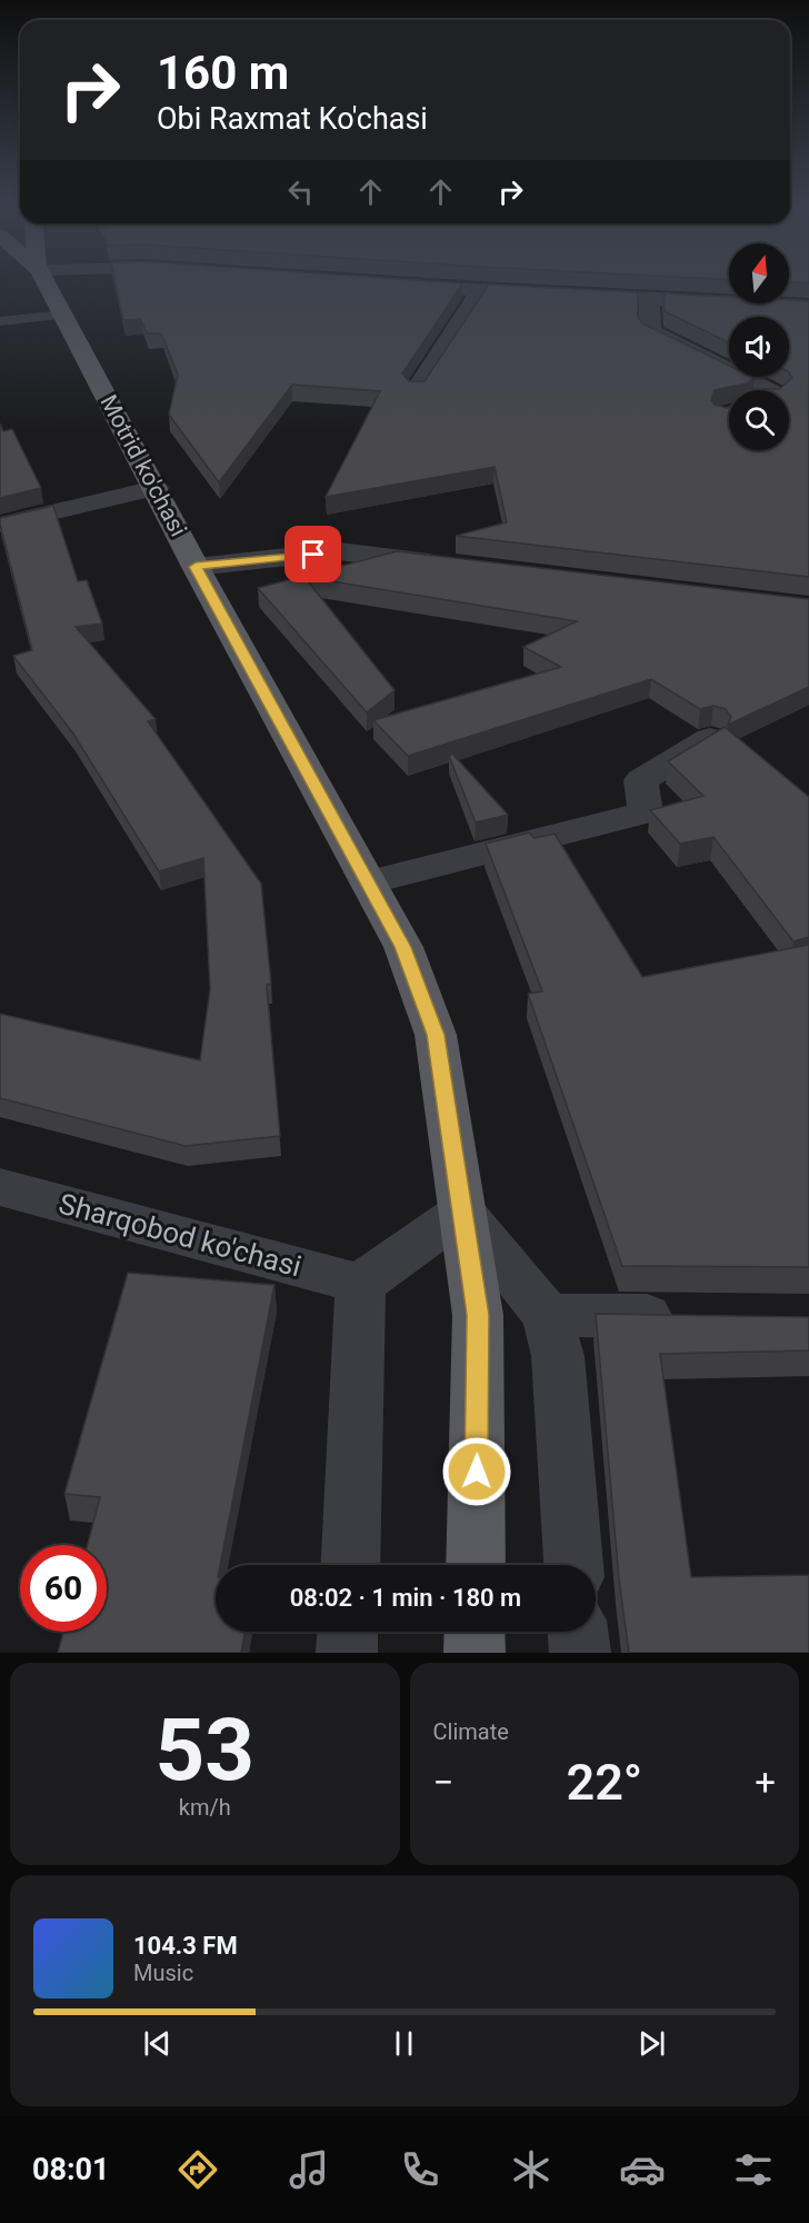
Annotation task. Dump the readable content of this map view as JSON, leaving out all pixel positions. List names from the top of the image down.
{
  "streets": {
    "main road": ["Motrid ko'chasi"],
    "street": ["Sharqobod ko'chasi"]
  },
  "north": "top",
  "page": {
    "turn": ["160 m", "Obi Raxmat Ko'chasi"],
    "limit": "60",
    "trip": "08:02 · 1 min · 180 m",
    "tile": [
      ["53", "km/h"],
      "Climate"
    ],
    "heat": ["−", "22°", "+"],
    "song": ["104.3 FM", "Music"],
    "tabs": "08:01"
  }
}
